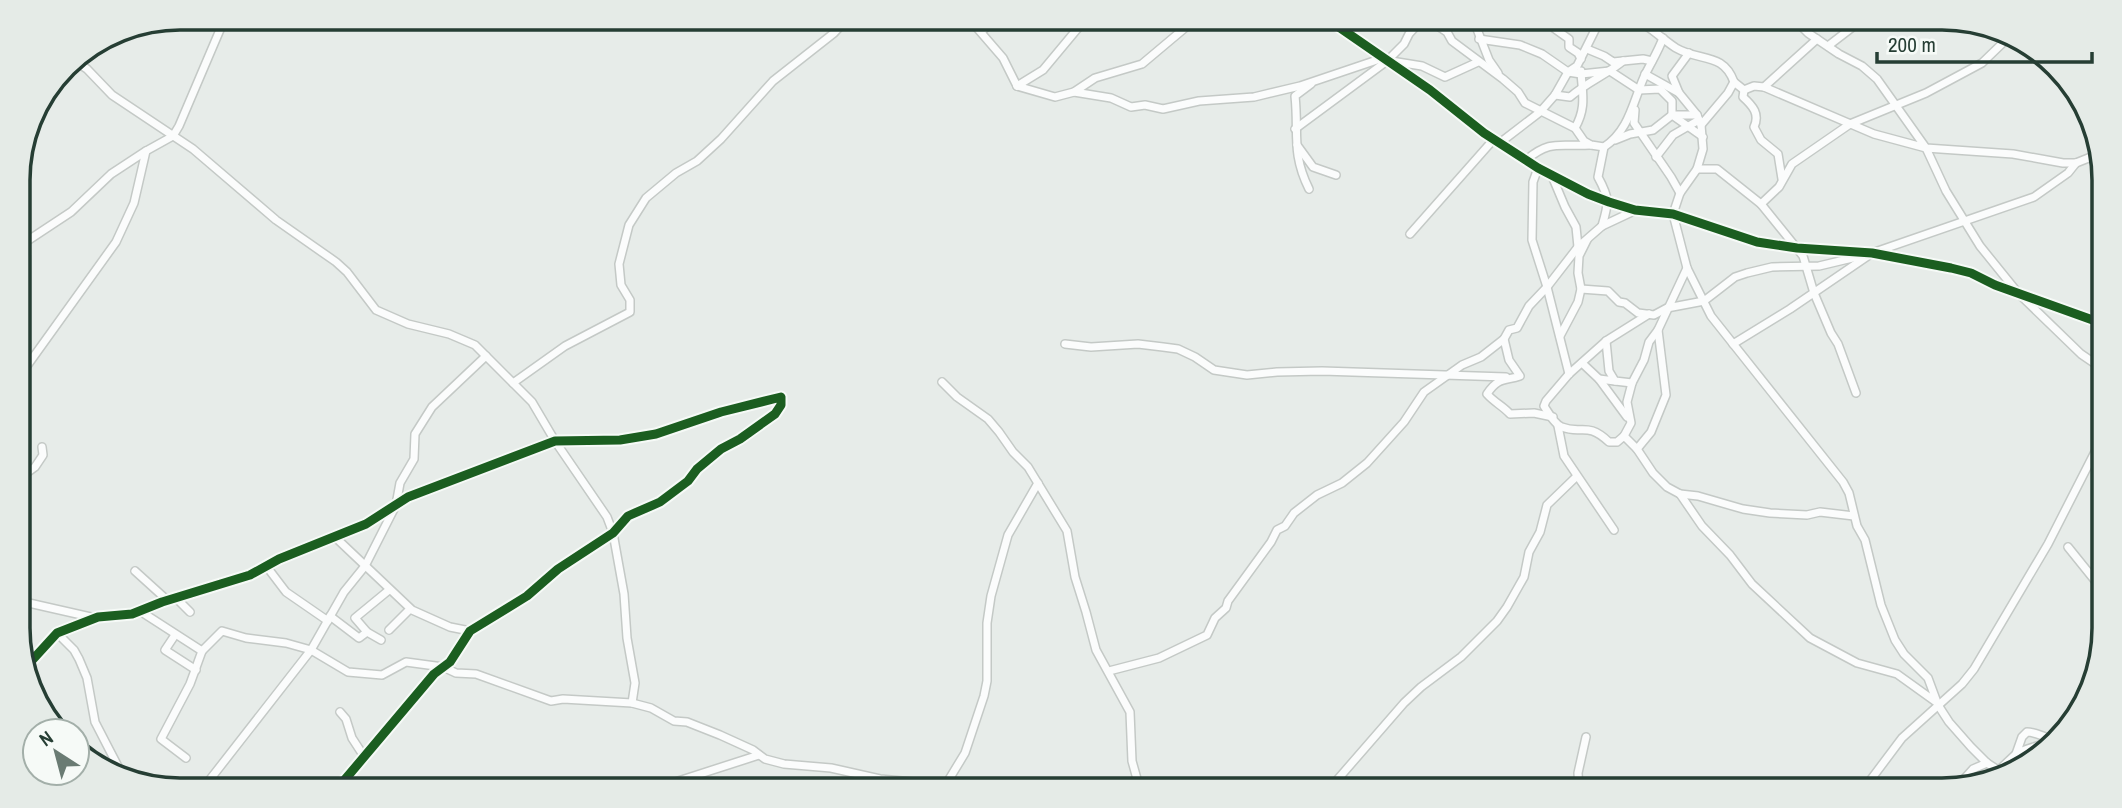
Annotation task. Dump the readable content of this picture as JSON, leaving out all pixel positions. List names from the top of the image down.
{
  "scale_bar": "200 m",
  "north": "top left"
}
